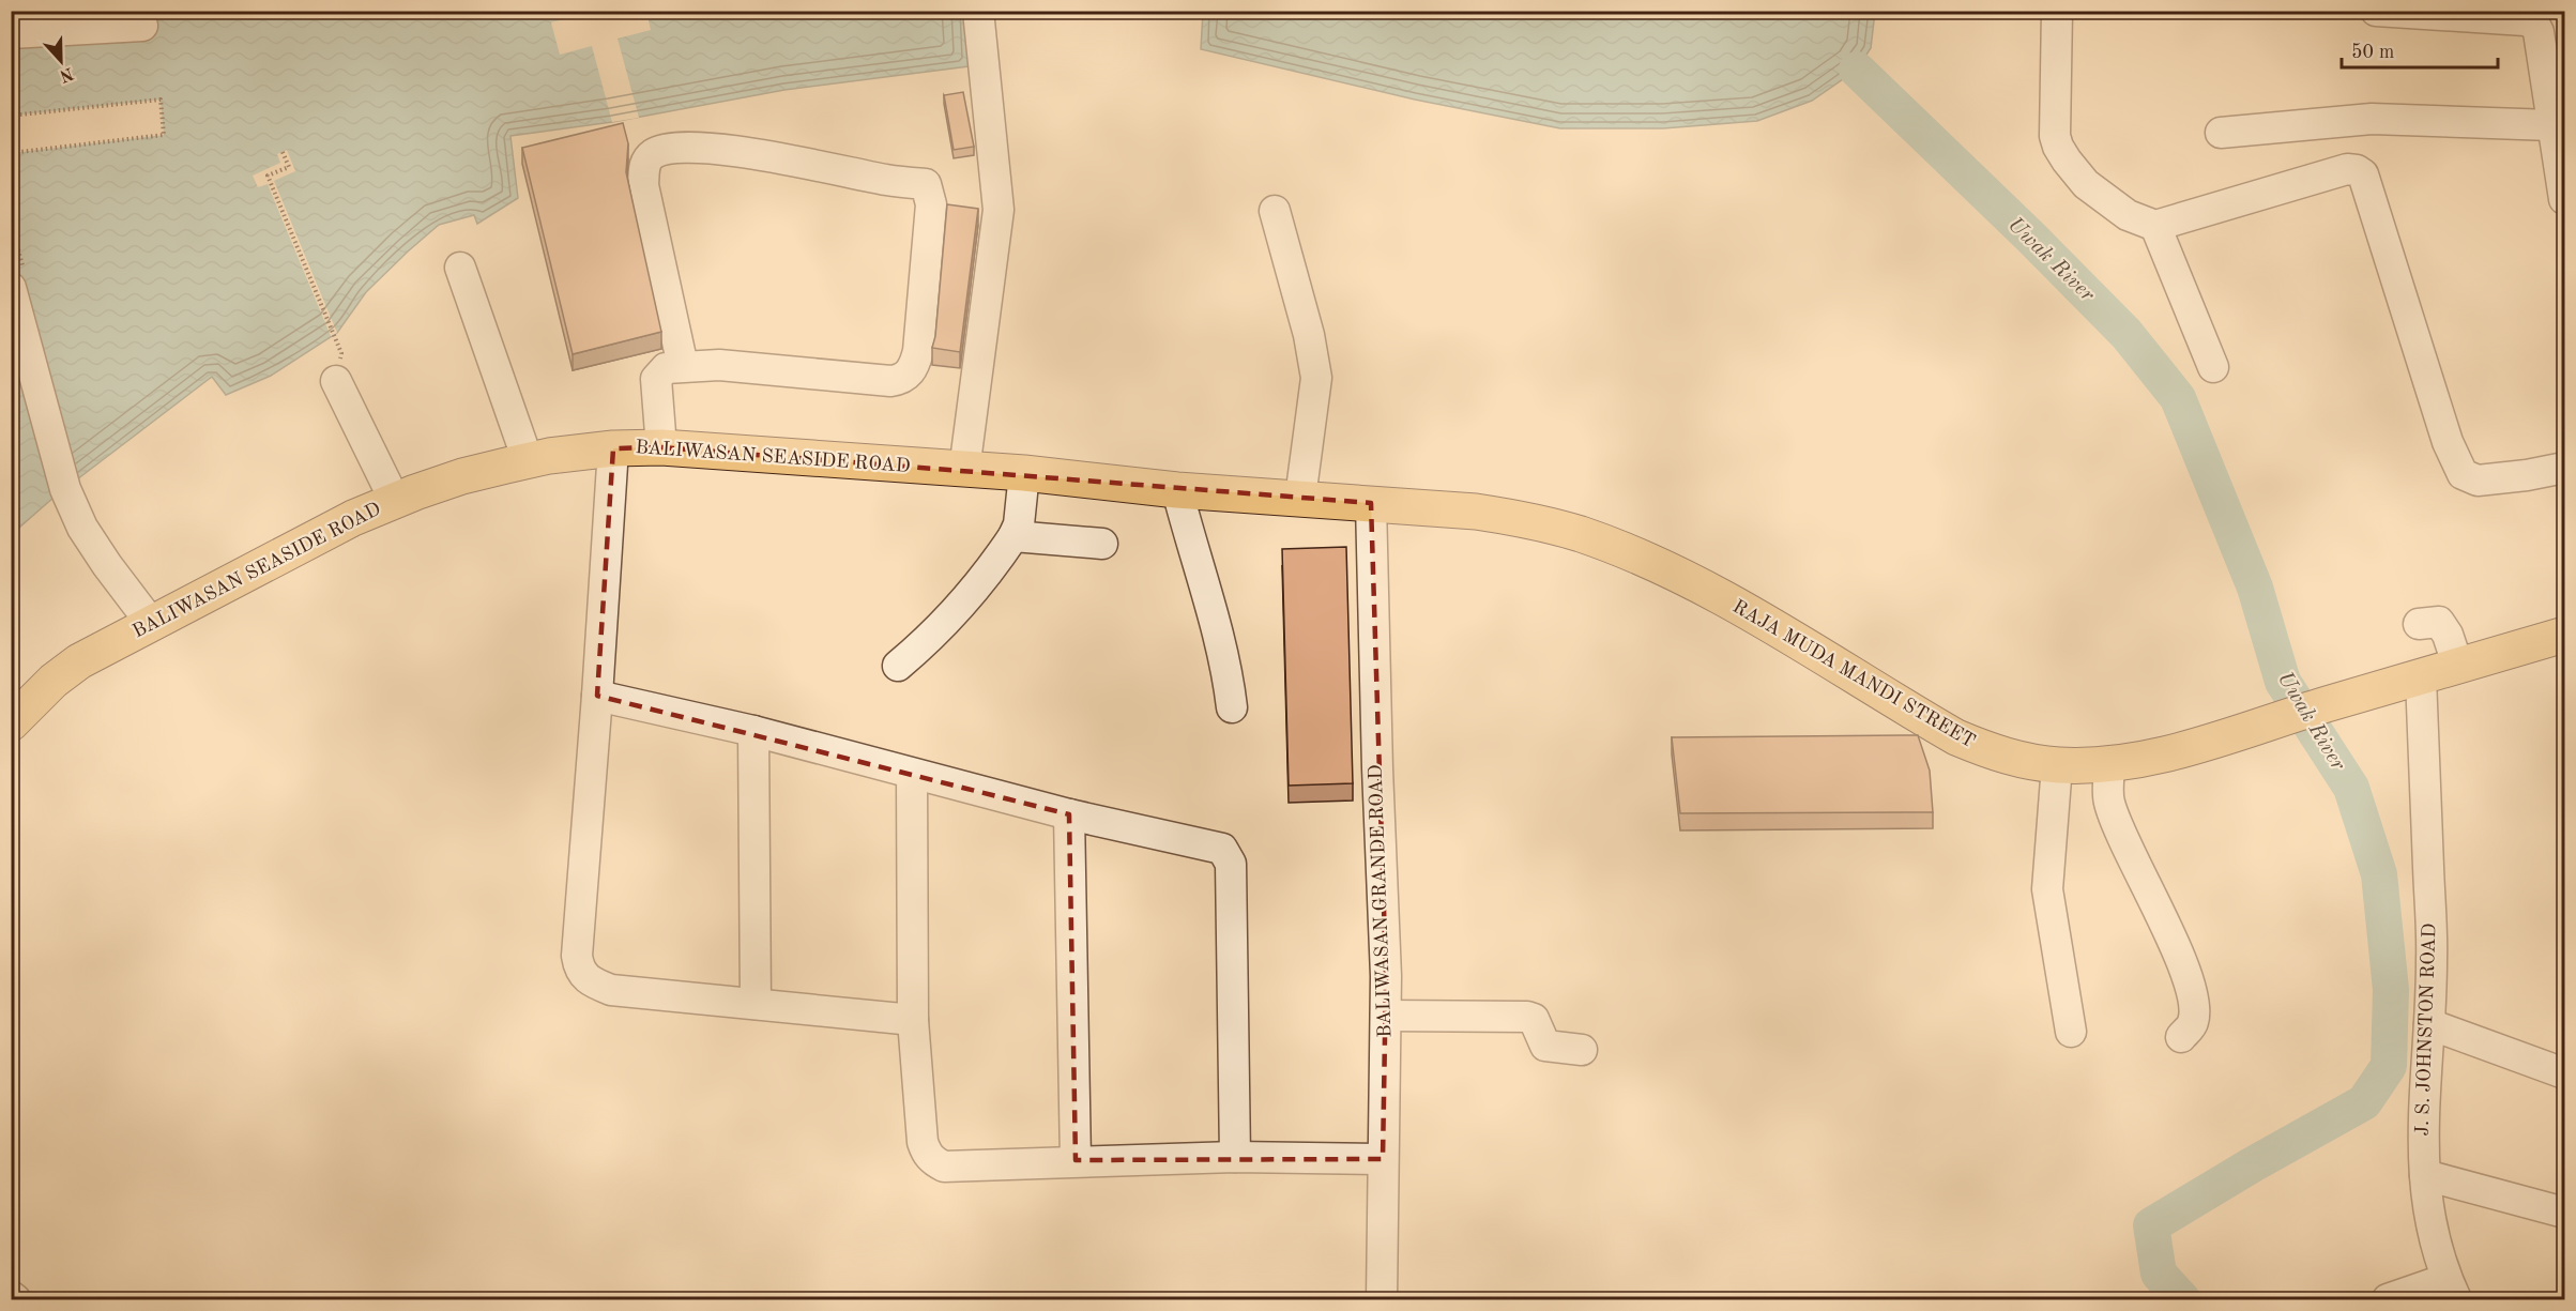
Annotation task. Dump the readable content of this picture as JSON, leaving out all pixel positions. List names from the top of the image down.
{
  "streets": {
    "main road": ["BALIWASAN SEASIDE ROAD", "RAJA MUDA MANDI STREET"],
    "street": ["BALIWASAN GRANDE ROAD", "J. S. JOHNSTON ROAD"]
  },
  "crossings": [
    ["BALIWASAN SEASIDE ROAD", "RAJA MUDA MANDI STREET"],
    ["BALIWASAN SEASIDE ROAD", "BALIWASAN GRANDE ROAD"],
    ["RAJA MUDA MANDI STREET", "BALIWASAN GRANDE ROAD"],
    ["RAJA MUDA MANDI STREET", "J. S. JOHNSTON ROAD"]
  ],
  "water": ["Uwak River"],
  "scale_bar": "50 m",
  "north": "bottom"
}
